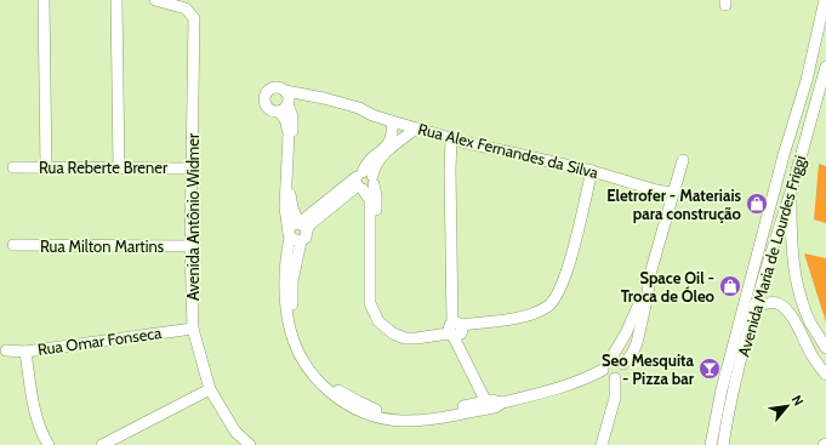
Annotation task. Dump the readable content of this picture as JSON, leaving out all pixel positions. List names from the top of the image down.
{
  "streets": {
    "street": [
      "Rua Alex Fernandes da Silva",
      "Rua Reberte Brener",
      "Avenida Antônio Widmer",
      "Rua Milton Martins",
      "Avenida Maria de Lourdes Friggi",
      "Rua Omar Fonseca"
    ]
  },
  "crossings": [
    ["Rua Reberte Brener", "Avenida Antônio Widmer"],
    ["Avenida Antônio Widmer", "Rua Milton Martins"],
    ["Avenida Antônio Widmer", "Rua Omar Fonseca"]
  ],
  "places": {
    "shop": ["Eletrofer - Materiais para construção", "Space Oil - Troca de Óleo"],
    "bar": ["Seo Mesquita - Pizza bar"]
  },
  "north": "top right"
}
